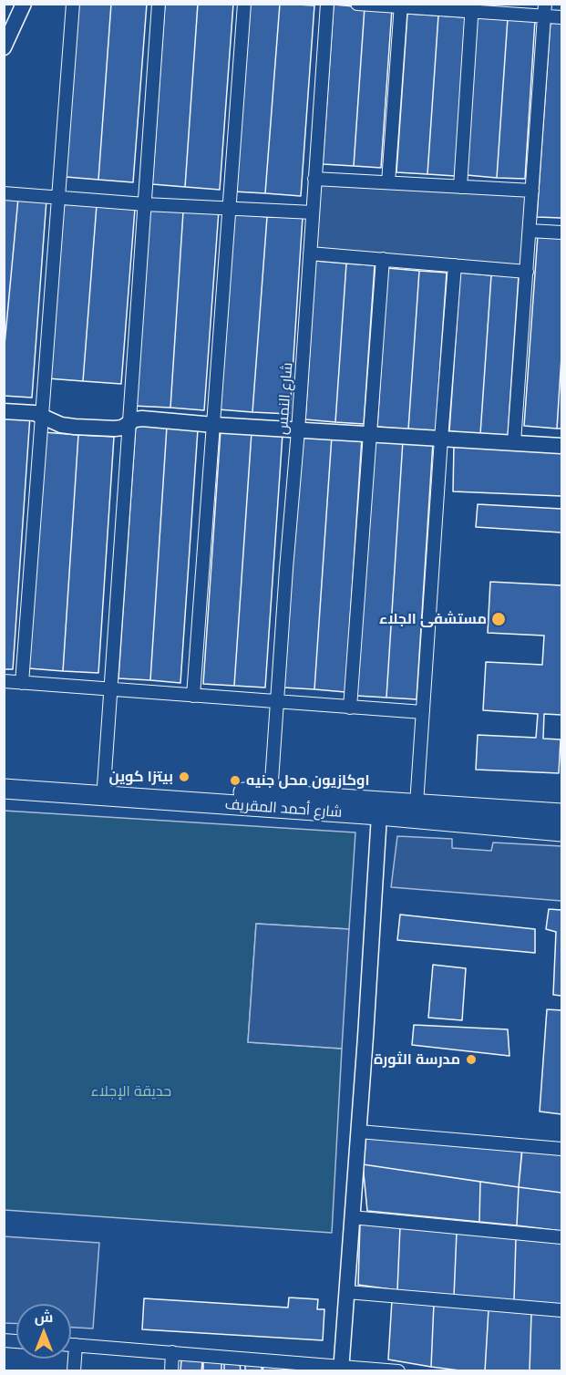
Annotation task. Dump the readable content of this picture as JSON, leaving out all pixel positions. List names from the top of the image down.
{
  "streets": {
    "highway": ["شارع أحمد المقريف"],
    "street": ["شارع النمس"]
  },
  "crossings": [
    ["شارع النمس", "شارع أحمد المقريف"]
  ],
  "parks": ["حديقة الإجلاء"],
  "places": [
    "مستشفى الجلاء",
    "بيتزا كوين",
    "اوكازيون محل جنيه",
    "مدرسة الثورة"
  ],
  "north": "top"
}
